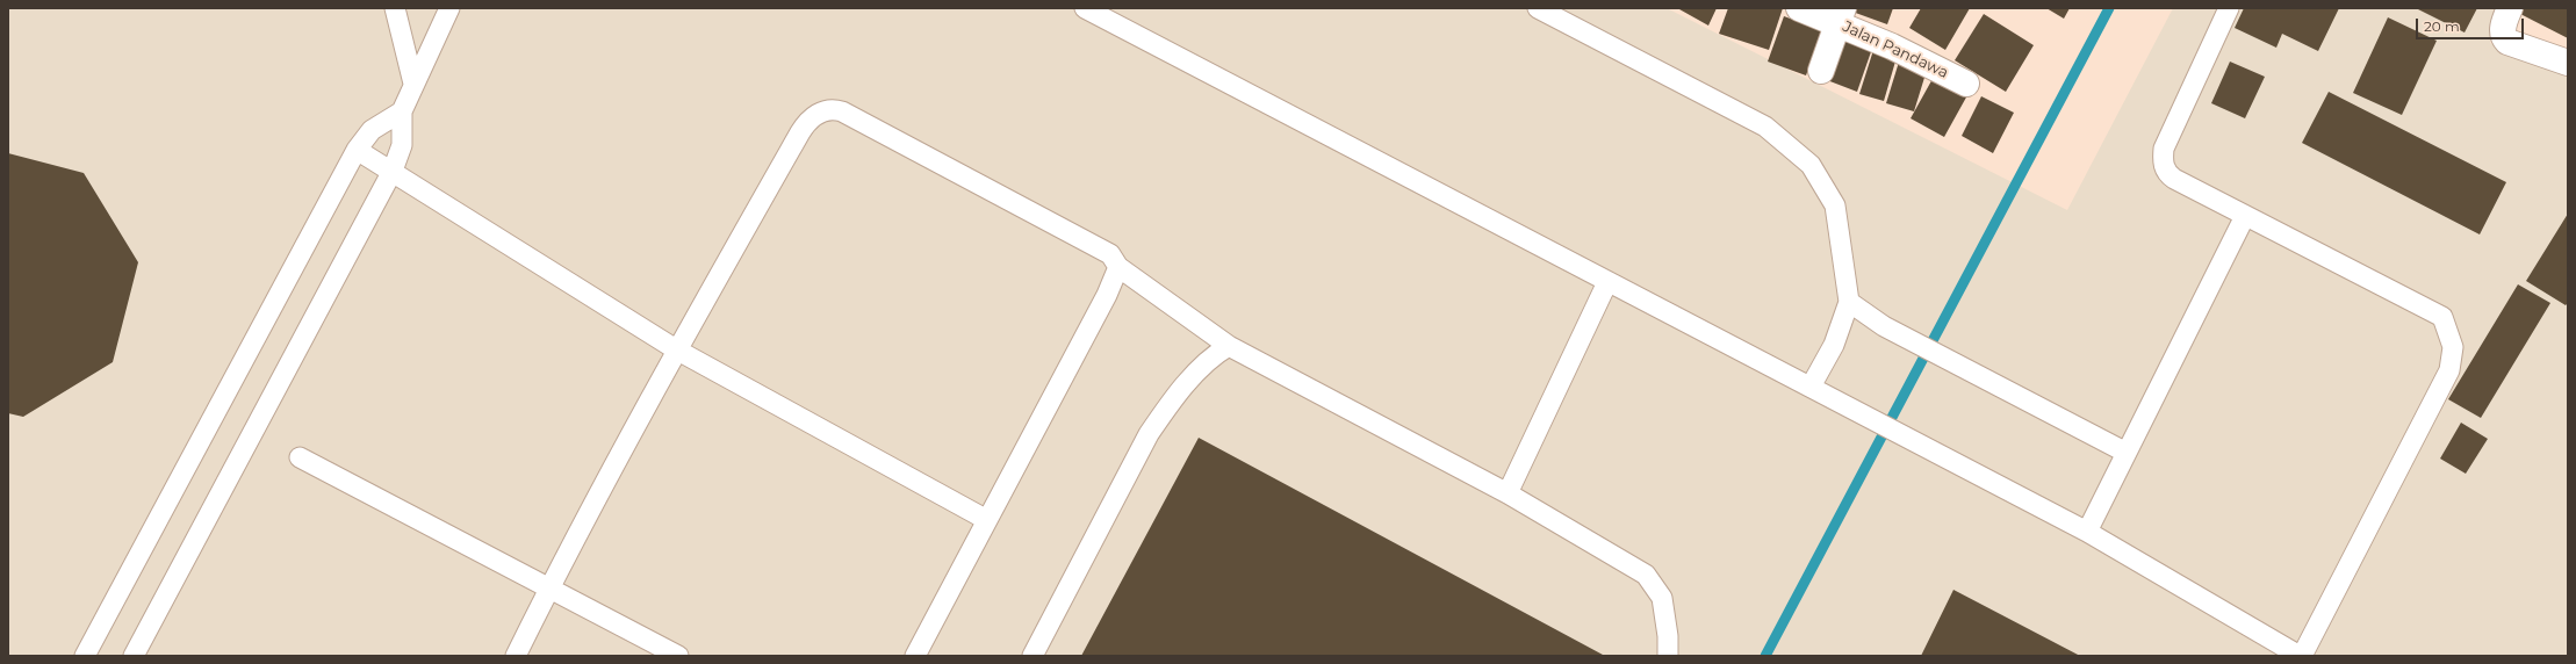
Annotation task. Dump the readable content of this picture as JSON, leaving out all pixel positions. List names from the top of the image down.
{
  "streets": {
    "street": ["Jalan Pandawa"]
  },
  "scale_bar": "20 m"
}
